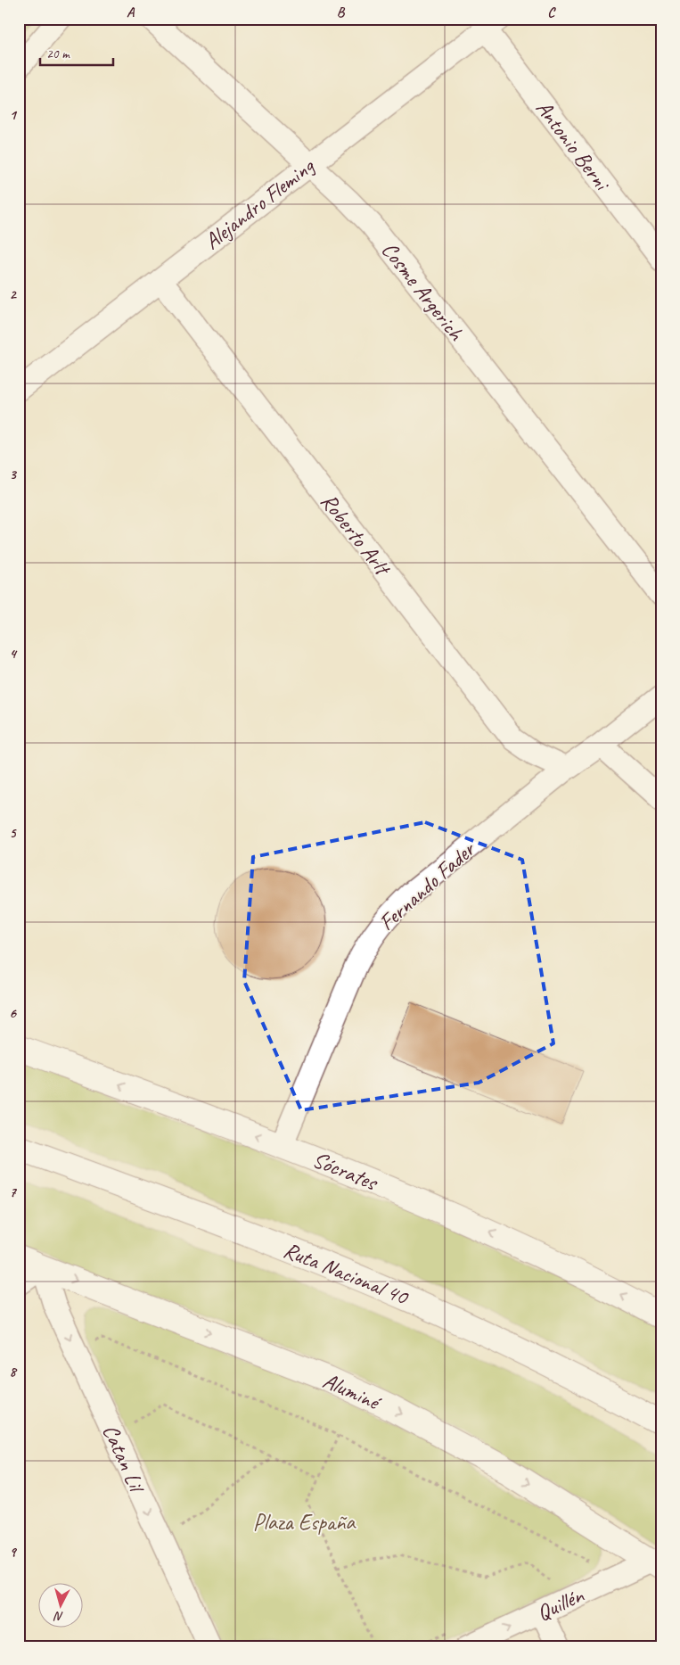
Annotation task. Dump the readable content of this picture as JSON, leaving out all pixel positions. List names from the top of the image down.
{
  "streets": {
    "street": [
      "Antonio Berni",
      "Alejandro Fleming",
      "Cosme Argerich",
      "Roberto Arlt",
      "Fernando Fader",
      "Sócrates",
      "Ruta Nacional 40",
      "Aluminé",
      "Catan Lil",
      "Quillén"
    ]
  },
  "crossings": [
    ["Antonio Berni", "Alejandro Fleming"],
    ["Alejandro Fleming", "Cosme Argerich"],
    ["Alejandro Fleming", "Roberto Arlt"],
    ["Roberto Arlt", "Fernando Fader"],
    ["Fernando Fader", "Sócrates"],
    ["Aluminé", "Catan Lil"],
    ["Aluminé", "Quillén"]
  ],
  "one_way": [
    "Sócrates",
    "Aluminé",
    "Catan Lil",
    "Quillén"
  ],
  "parks": ["Plaza España"],
  "scale_bar": "20 m",
  "north": "bottom",
  "grid": {
    "columns": ["A", "B", "C"],
    "rows": [
      "1",
      "2",
      "3",
      "4",
      "5",
      "6",
      "7",
      "8",
      "9"
    ]
  }
}
